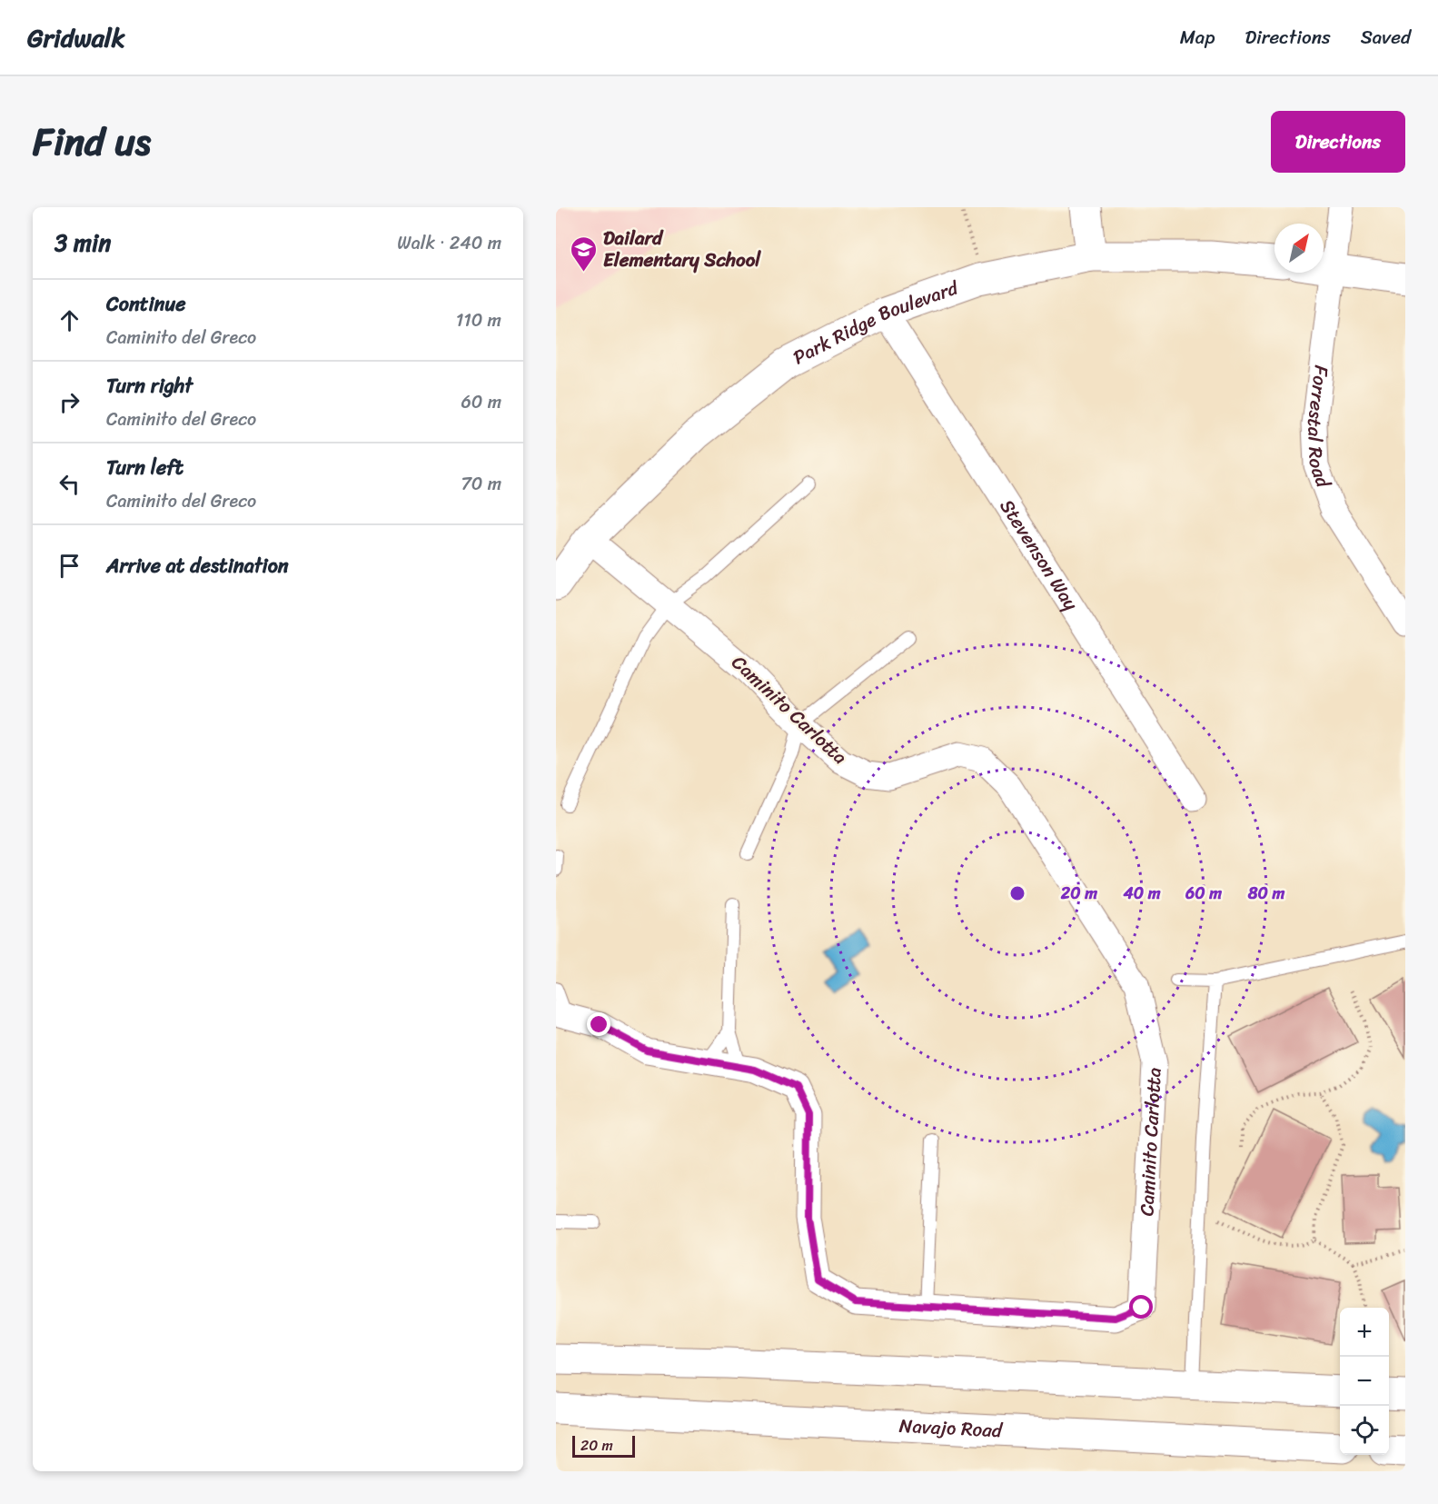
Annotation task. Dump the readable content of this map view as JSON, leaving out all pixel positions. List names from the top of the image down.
{
  "streets": {
    "main road": ["Park Ridge Boulevard", "Navajo Road"],
    "street": ["Forrestal Road", "Stevenson Way", "Caminito Carlotta"]
  },
  "crossings": [
    ["Park Ridge Boulevard", "Stevenson Way"],
    ["Park Ridge Boulevard", "Caminito Carlotta"]
  ],
  "places": {
    "school or university": ["Dailard Elementary School"]
  },
  "scale_bar": "20 m",
  "north": "top right",
  "page": {
    "header": "Gridwalk",
    "nav": ["Map", "Directions", "Saved"],
    "title": "Find us",
    "buttons": "Directions",
    "heading": ["3 min", "Walk · 240 m"],
    "list": [
      ["Continue", "Caminito del Greco", "110 m"],
      ["Turn right", "Caminito del Greco", "60 m"],
      ["Turn left", "Caminito del Greco", "70 m"],
      "Arrive at destination"
    ],
    "map_buttons": ["+", "−"],
    "scale": "20 m"
  },
  "rings": [
    "20 m",
    "40 m",
    "60 m",
    "80 m"
  ]
}
